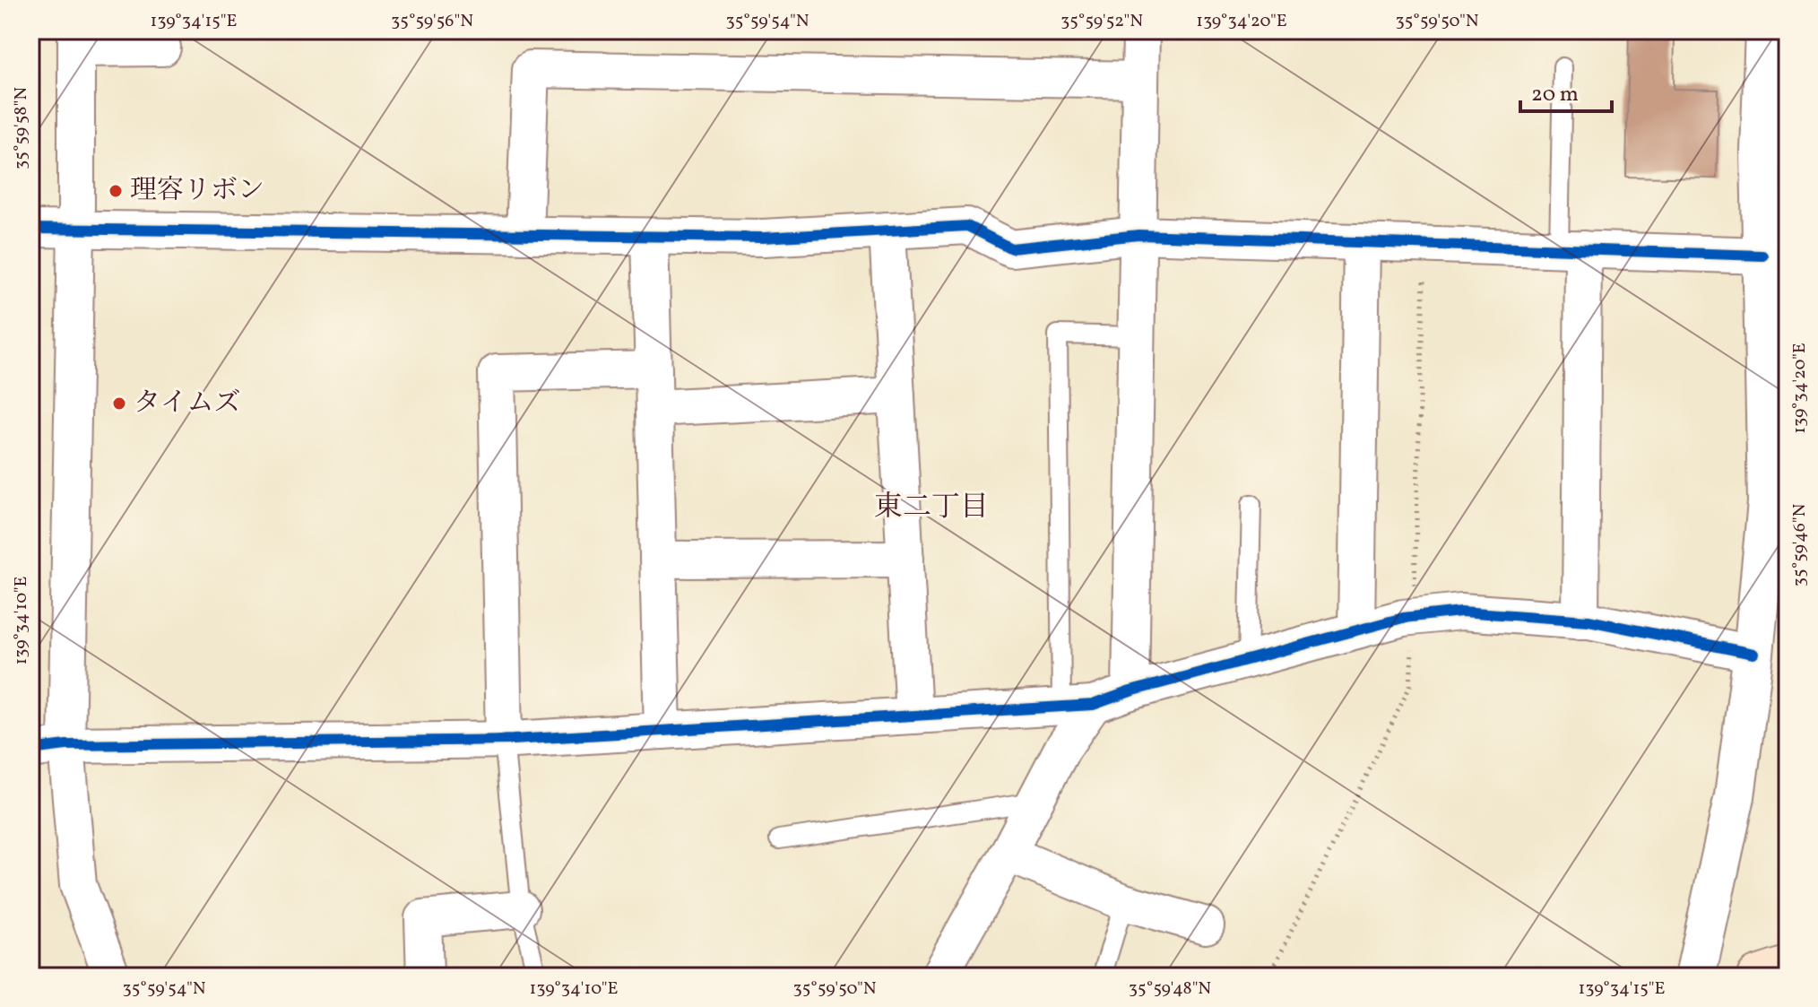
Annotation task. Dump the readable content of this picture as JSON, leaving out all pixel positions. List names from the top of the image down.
{
  "districts": ["東二丁目"],
  "places": ["理容リボン", "タイムズ"],
  "scale_bar": "20 m",
  "coordinates": [
    "139°34'15\"E",
    "35°59'56\"N",
    "35°59'54\"N",
    "35°59'52\"N",
    "139°34'20\"E",
    "35°59'50\"N",
    "35°59'58\"N",
    "35°59'46\"N",
    "139°34'10\"E",
    "35°59'48\"N"
  ]
}
